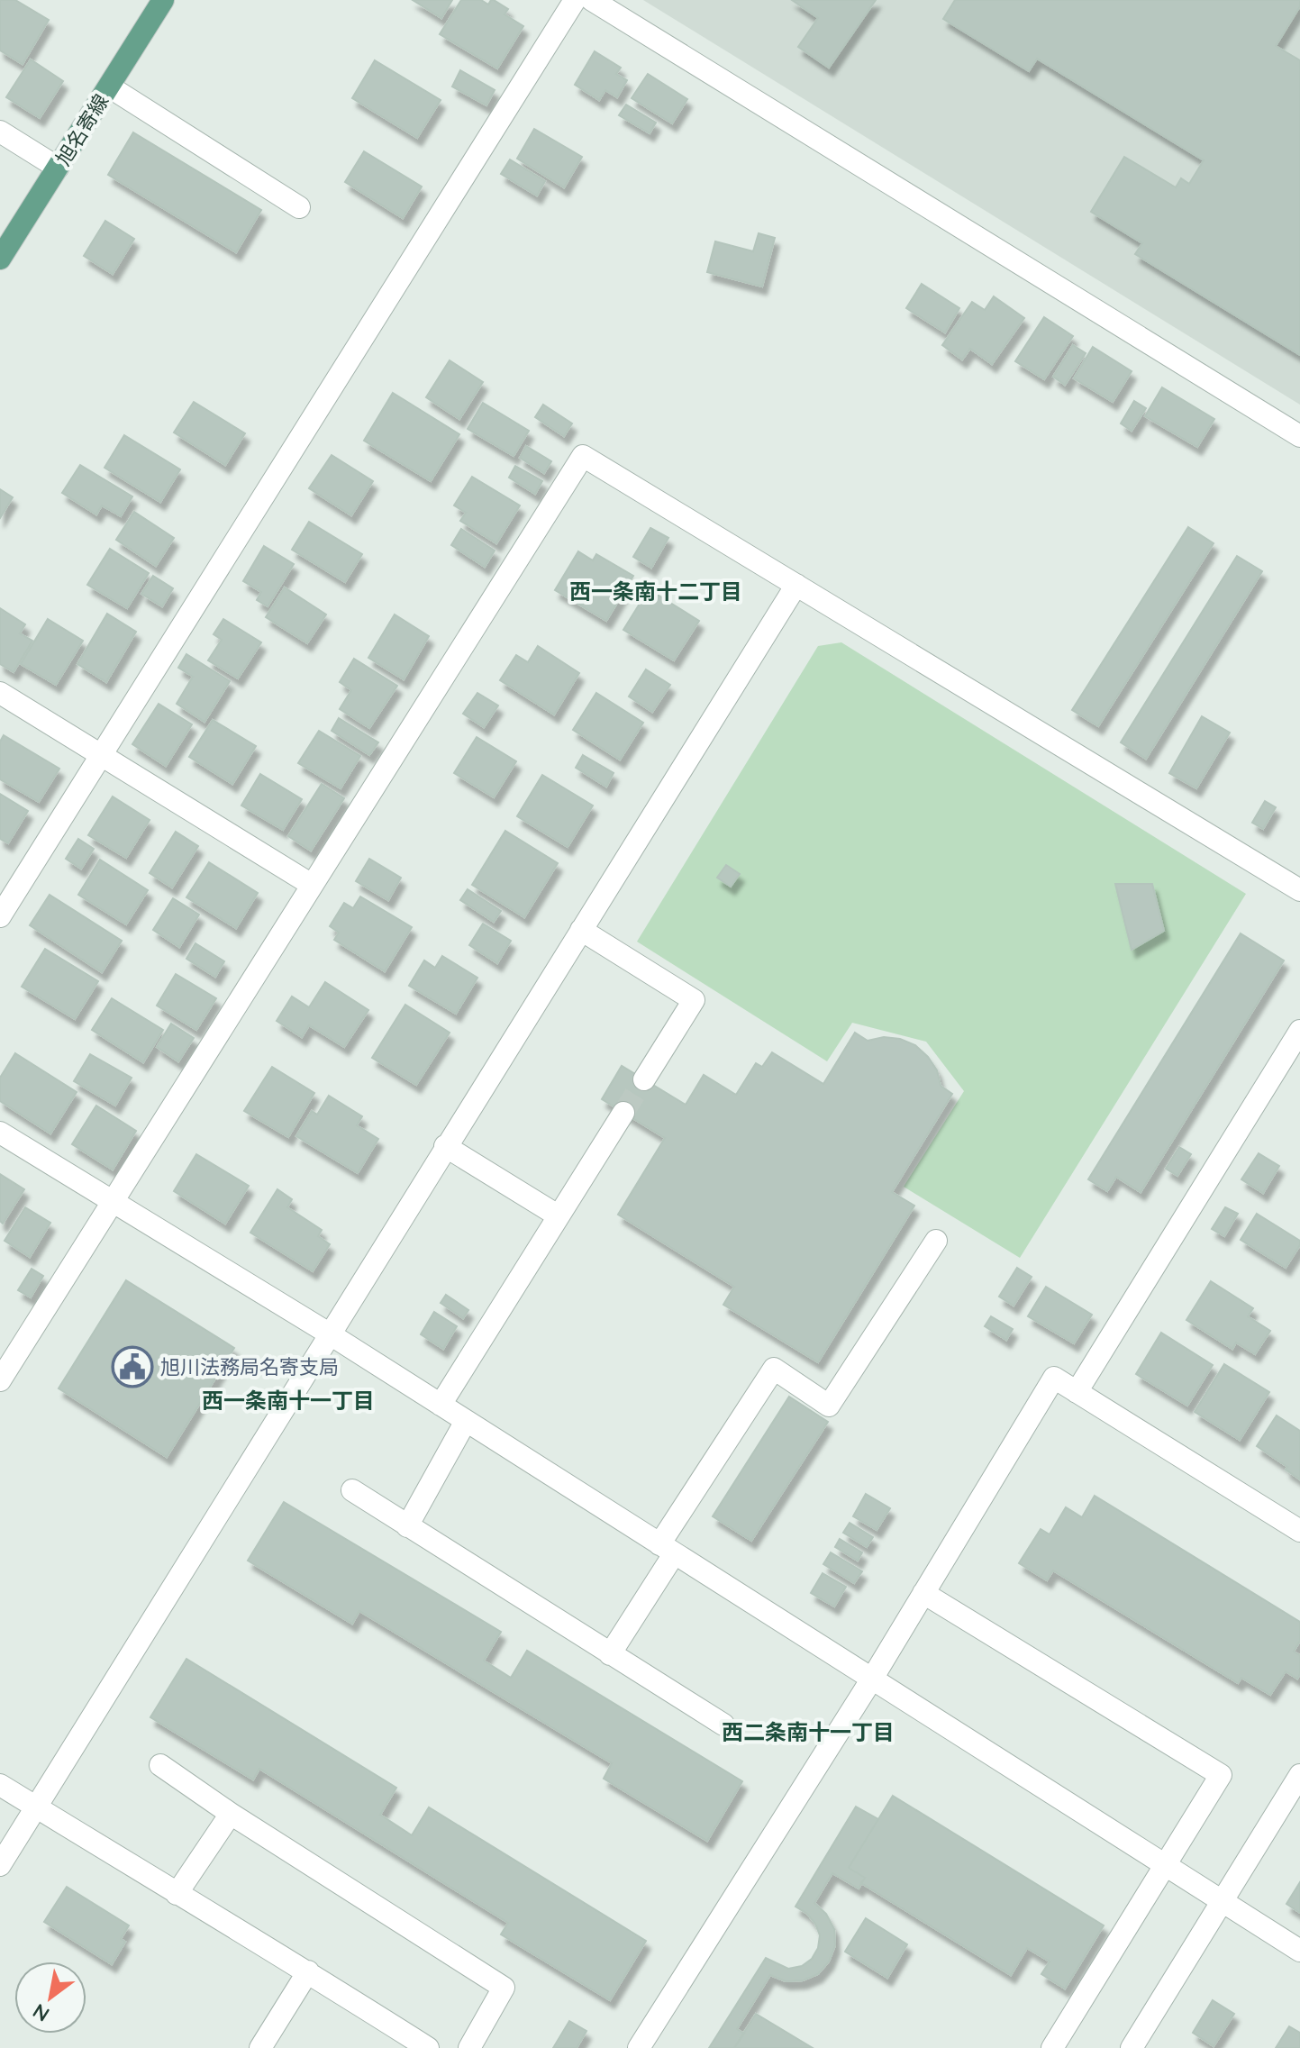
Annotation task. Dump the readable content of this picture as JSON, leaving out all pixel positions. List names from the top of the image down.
{
  "streets": {
    "main road": ["旭名寄線"]
  },
  "districts": ["西一条南十二丁目", "西一条南十一丁目", "西二条南十一丁目"],
  "places": {
    "public building": ["旭川法務局名寄支局"]
  },
  "north": "bottom left"
}
